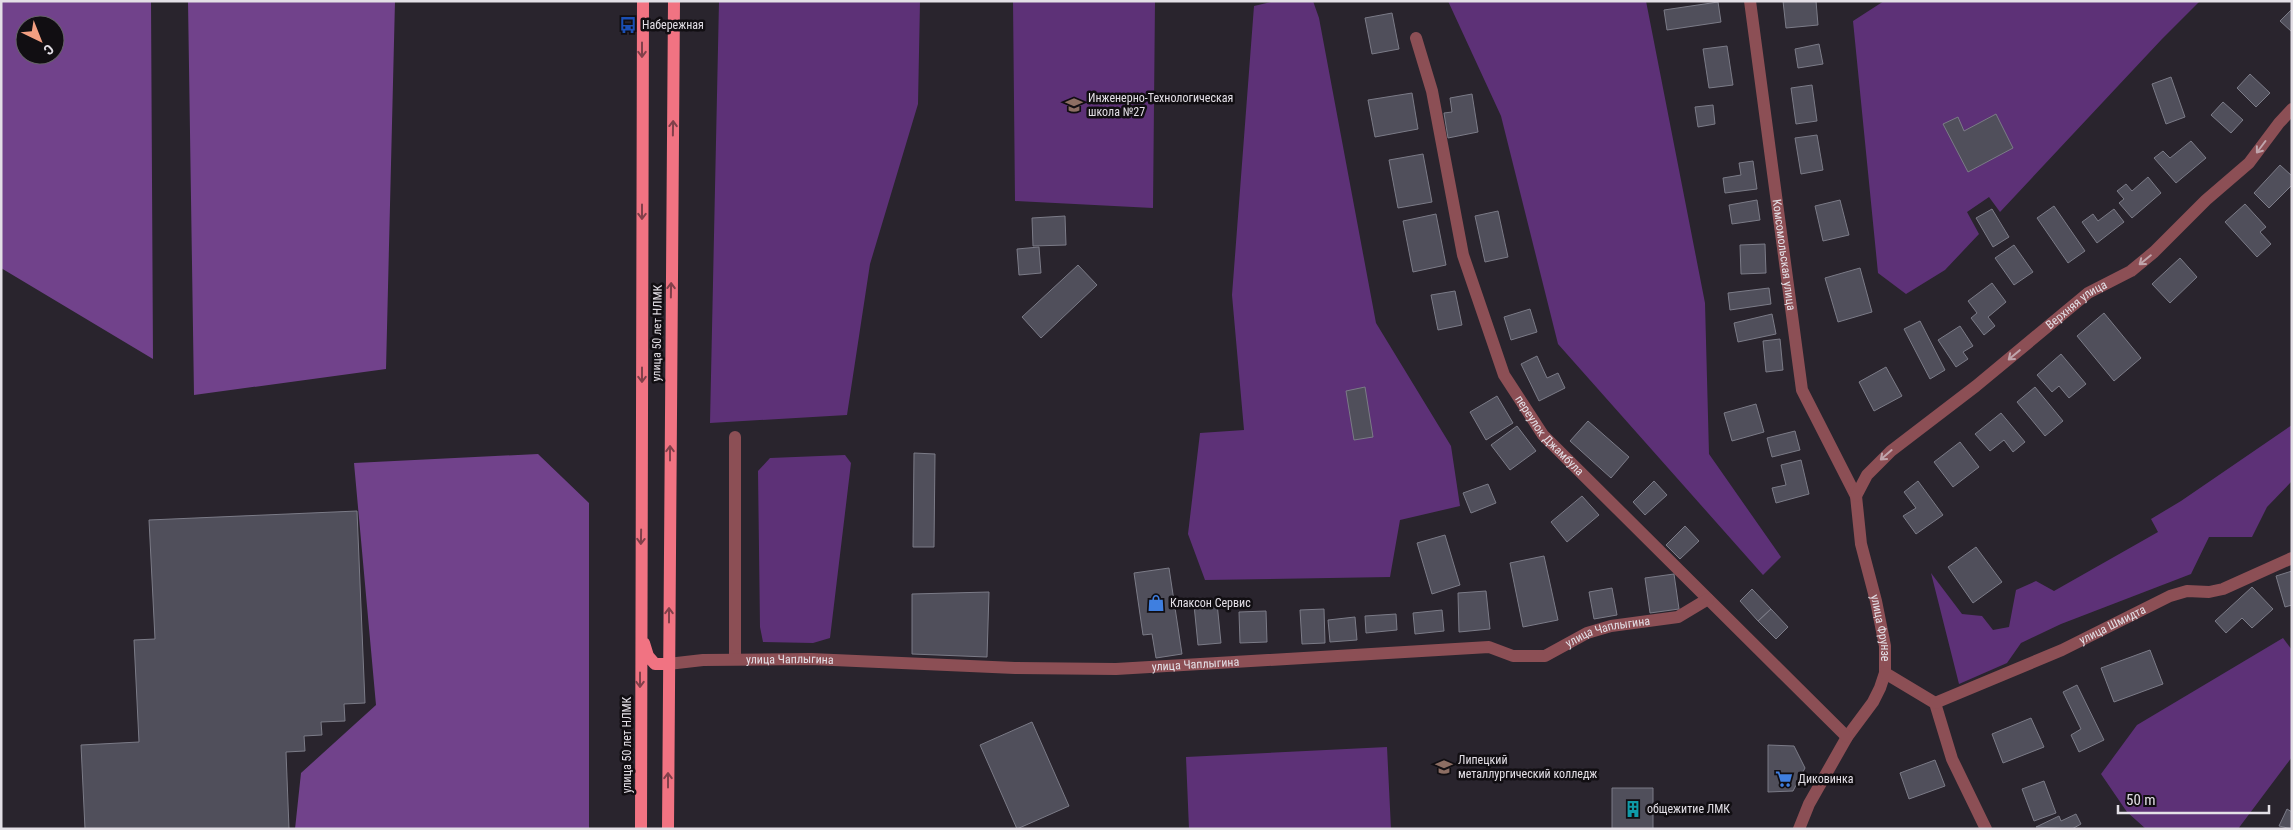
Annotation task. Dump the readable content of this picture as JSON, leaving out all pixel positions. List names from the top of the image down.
{
  "streets": {
    "main road": ["улица 50 лет НЛМК"],
    "street": [
      "Комсомольская улица",
      "Верхняя улица",
      "переулок Джамбула",
      "улица Шмидта",
      "улица Фрунзе",
      "улица Чаплыгина"
    ]
  },
  "crossings": [
    ["Комсомольская улица", "Верхняя улица"],
    ["Комсомольская улица", "улица Фрунзе"],
    ["Верхняя улица", "улица Фрунзе"],
    ["улица 50 лет НЛМК", "улица Чаплыгина"],
    ["переулок Джамбула", "улица Фрунзе"],
    ["переулок Джамбула", "улица Чаплыгина"]
  ],
  "one_way": ["Верхняя улица"],
  "places": {
    "bus stop": ["Набережная"],
    "school or university": ["Инженерно-Технологическая школа №27", "Липецкий металлургический колледж"],
    "shop": ["Клаксон Сервис"],
    "supermarket": ["Диковинка"],
    "building": ["общежитие ЛМК"]
  },
  "scale_bar": "50 m",
  "north": "bottom right"
}
